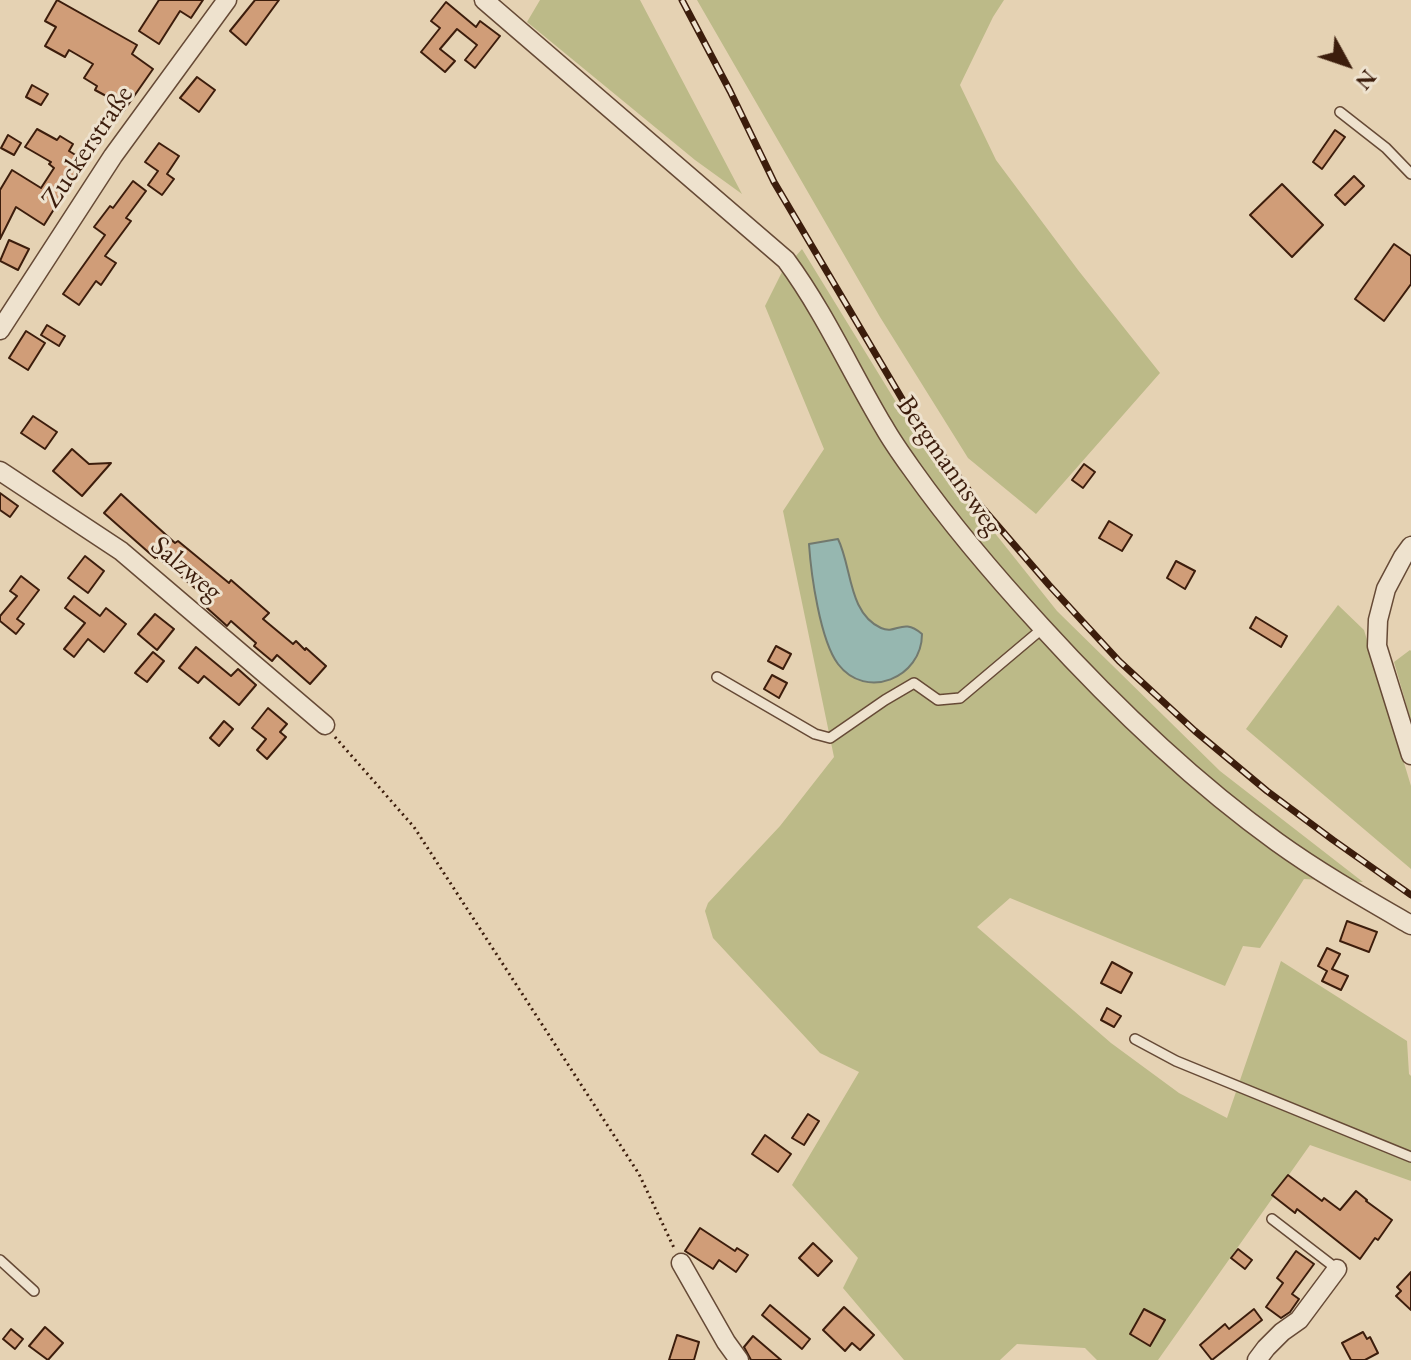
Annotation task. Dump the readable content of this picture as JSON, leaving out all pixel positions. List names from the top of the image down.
{
  "streets": {
    "street": ["Zuckerstraße", "Bergmannsweg", "Salzweg"]
  },
  "north": "bottom right"
}
